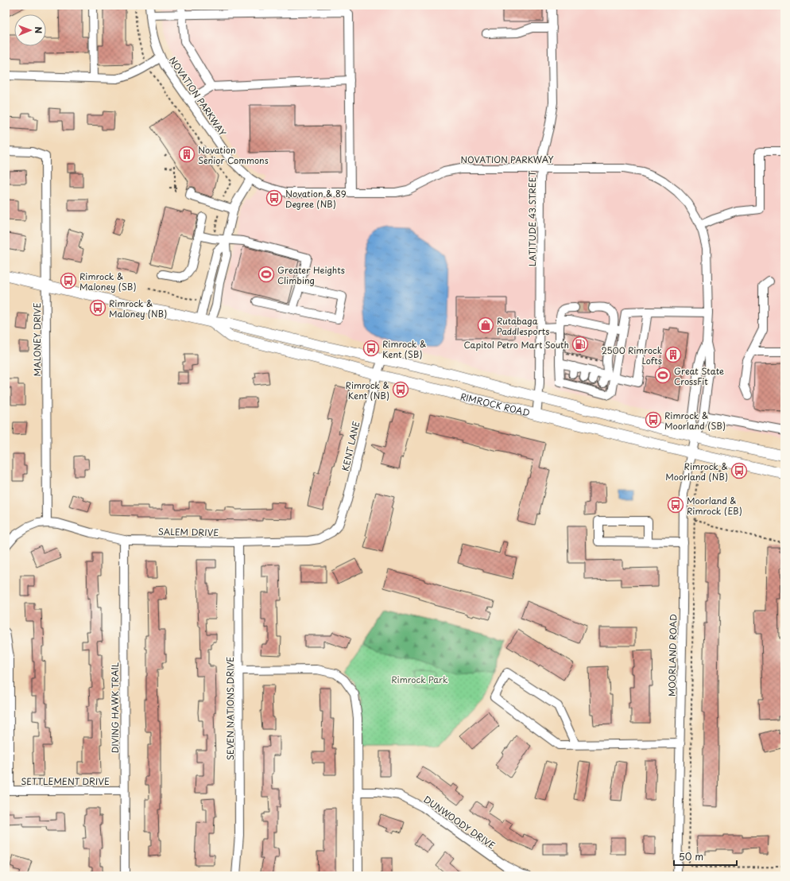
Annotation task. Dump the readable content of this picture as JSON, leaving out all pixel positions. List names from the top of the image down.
{
  "streets": {
    "main road": ["RIMROCK ROAD"],
    "street": [
      "NOVATION PARKWAY",
      "LATITUDE 43 STREET",
      "MALONEY DRIVE",
      "KENT LANE",
      "SALEM DRIVE",
      "MOORLAND ROAD",
      "DIVING HAWK TRAIL",
      "SEVEN NATIONS DRIVE",
      "SETTLEMENT DRIVE",
      "DUNWOODY DRIVE"
    ]
  },
  "crossings": [
    ["NOVATION PARKWAY", "LATITUDE 43 STREET"],
    ["NOVATION PARKWAY", "RIMROCK ROAD"],
    ["NOVATION PARKWAY", "MOORLAND ROAD"],
    ["LATITUDE 43 STREET", "RIMROCK ROAD"],
    ["MALONEY DRIVE", "RIMROCK ROAD"],
    ["MALONEY DRIVE", "SALEM DRIVE"],
    ["RIMROCK ROAD", "KENT LANE"],
    ["RIMROCK ROAD", "MOORLAND ROAD"],
    ["KENT LANE", "SALEM DRIVE"],
    ["SALEM DRIVE", "DIVING HAWK TRAIL"],
    ["SALEM DRIVE", "SEVEN NATIONS DRIVE"],
    ["DIVING HAWK TRAIL", "SETTLEMENT DRIVE"]
  ],
  "parks": ["Rimrock Park"],
  "places": {
    "building": ["Novation Senior Commons", "2500 Rimrock Lofts"],
    "bus stop": [
      "Novation & 89 Degree (NB)",
      "Rimrock & Maloney (SB)",
      "Rimrock & Maloney (NB)",
      "Rimrock & Kent (SB)",
      "Rimrock & Kent (NB)",
      "Rimrock & Moorland (SB)",
      "Rimrock & Moorland (NB)",
      "Moorland & Rimrock (EB)"
    ],
    "sports": ["Greater Heights Climbing", "Great State CrossFit"],
    "shop": ["Rutabaga Paddlesports"],
    "fuel station": ["Capitol Petro Mart South"]
  },
  "scale_bar": "50 m",
  "north": "right"
}
